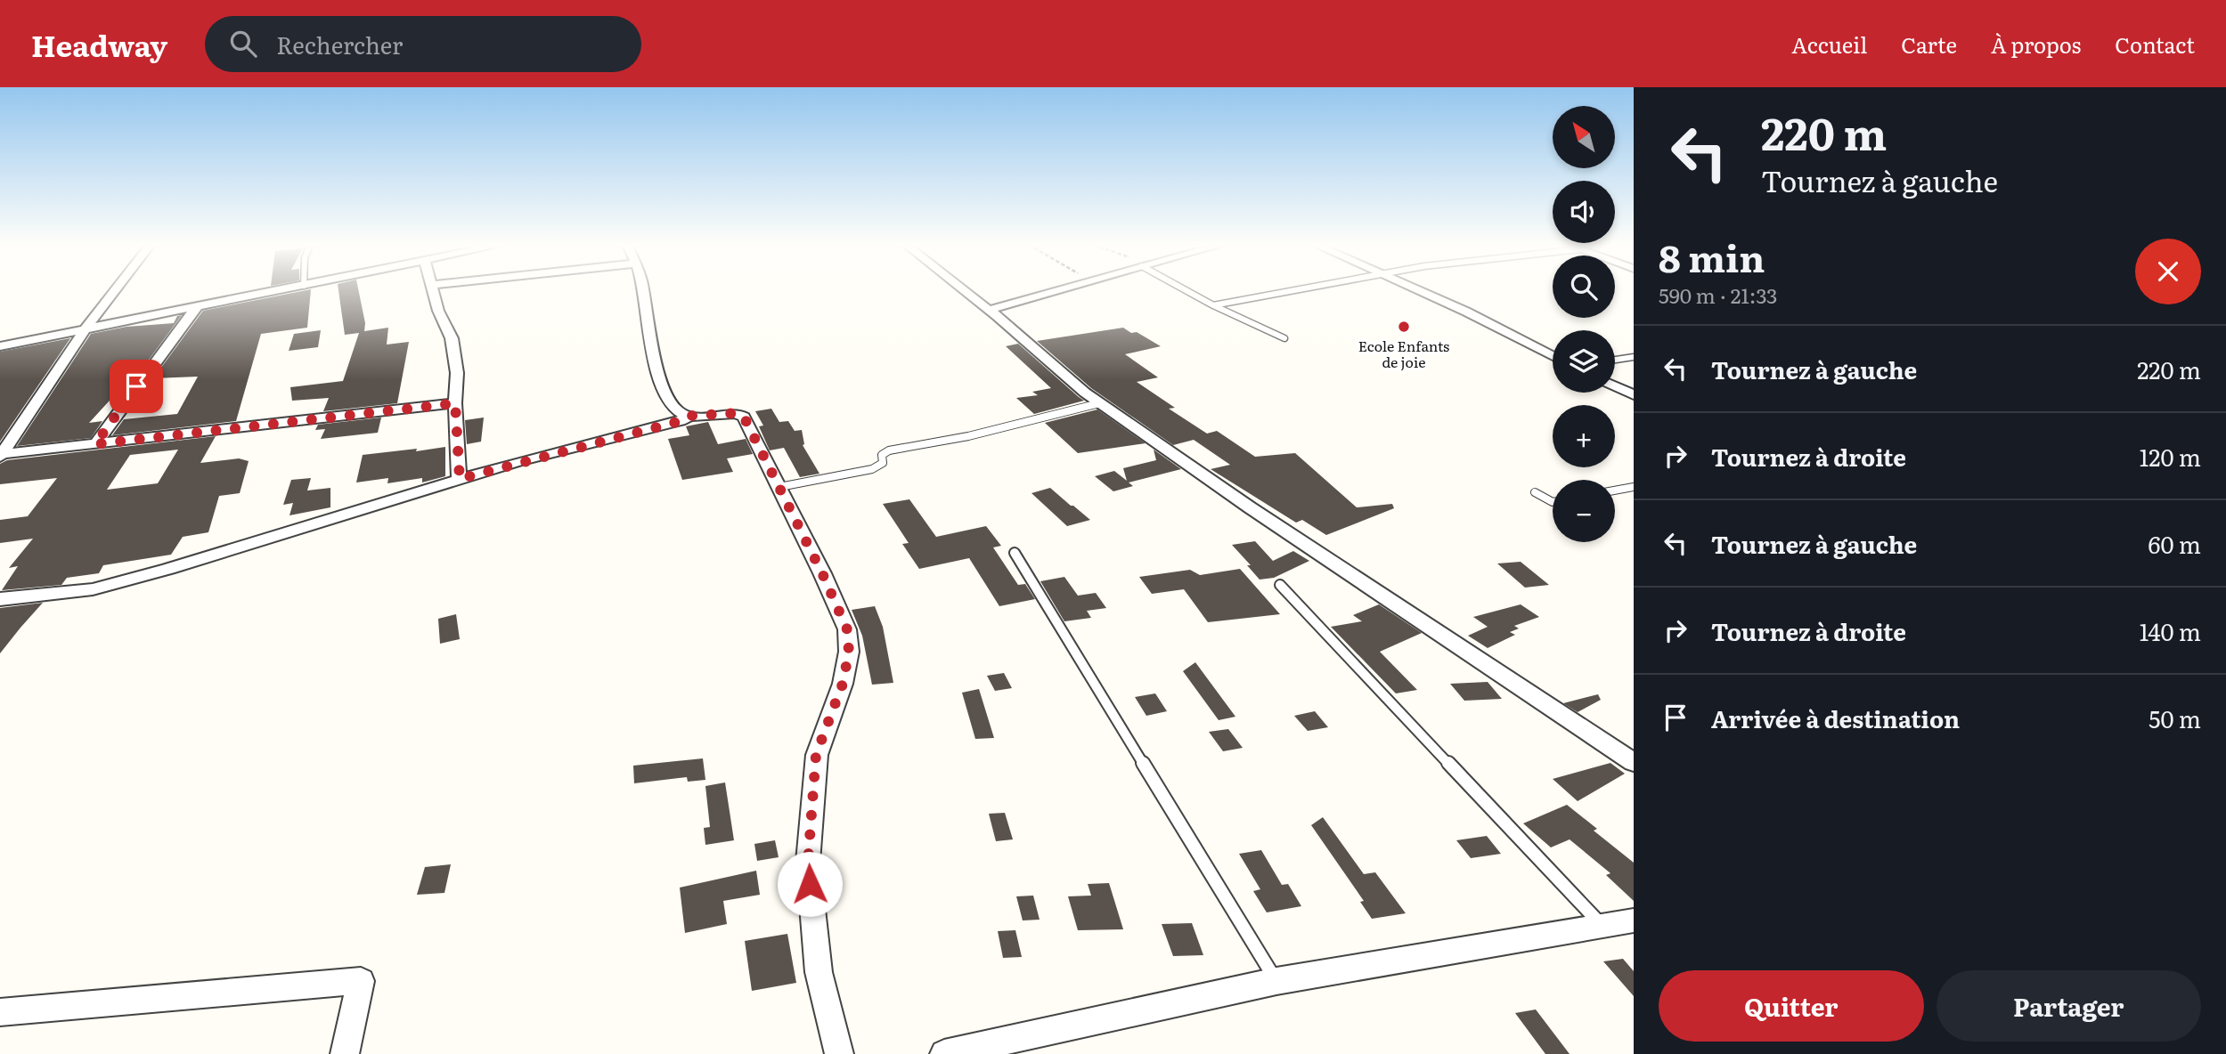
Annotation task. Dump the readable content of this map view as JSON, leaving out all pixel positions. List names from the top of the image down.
{
  "places": ["Ecole Enfants de joie"],
  "north": "top left",
  "page": {
    "header": "Headway",
    "search": "Rechercher",
    "nav": [
      "Accueil",
      "Carte",
      "À propos",
      "Contact"
    ],
    "turn": ["220 m", "Tournez à gauche"],
    "map_buttons": ["+", "−"],
    "heading": ["8 min", "590 m · 21:33"],
    "list": [
      {
        "name": "Tournez à gauche",
        "value": "220 m"
      },
      {
        "name": "Tournez à droite",
        "value": "120 m"
      },
      {
        "name": "Tournez à gauche",
        "value": "60 m"
      },
      {
        "name": "Tournez à droite",
        "value": "140 m"
      },
      {
        "name": "Arrivée à destination",
        "value": "50 m"
      }
    ],
    "buttons": ["Quitter", "Partager"]
  }
}
